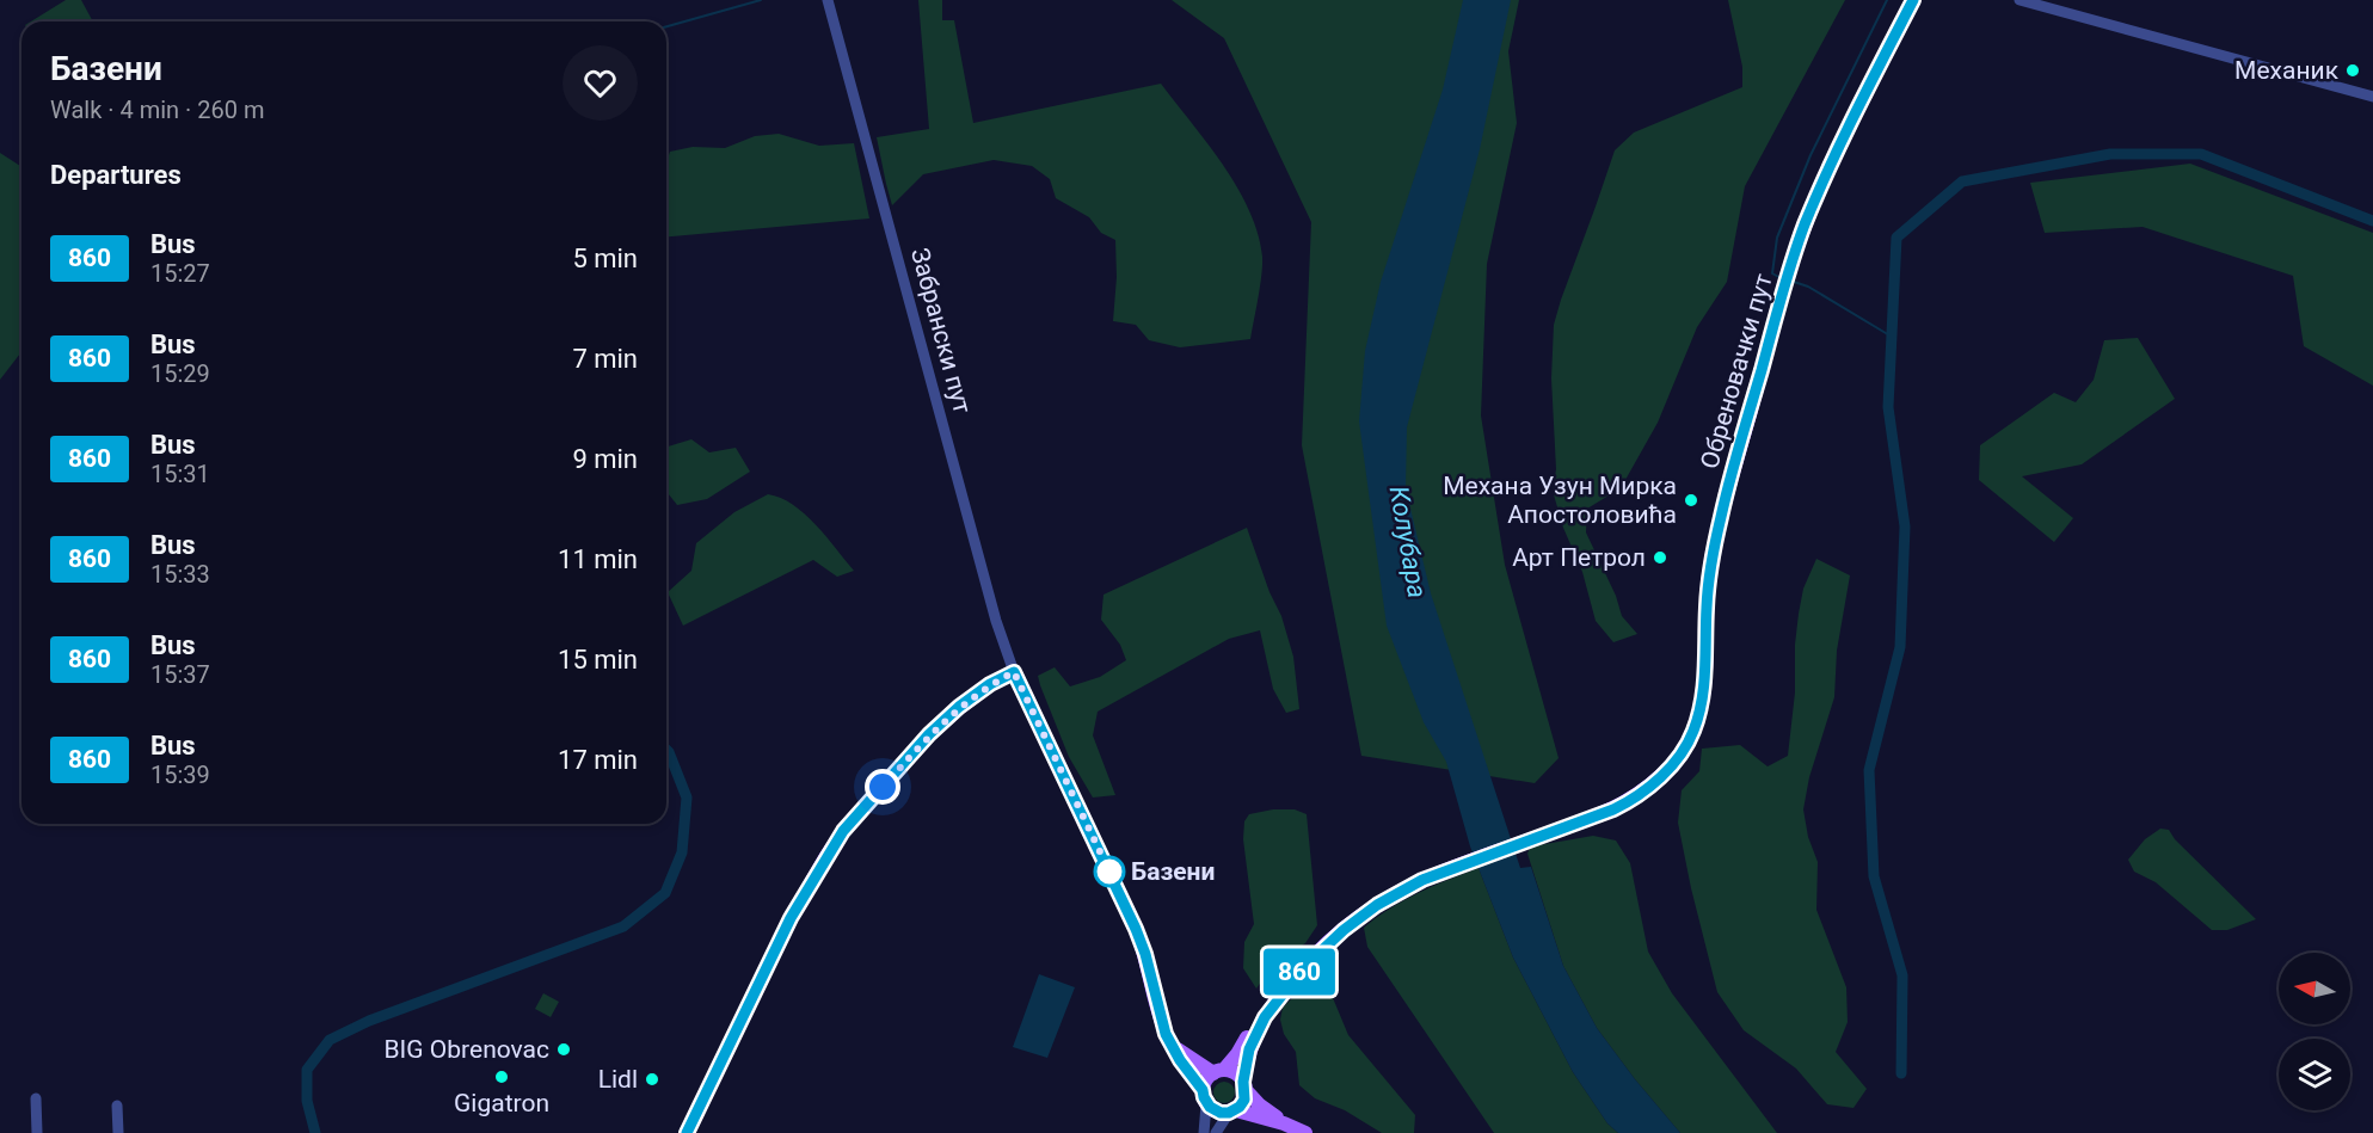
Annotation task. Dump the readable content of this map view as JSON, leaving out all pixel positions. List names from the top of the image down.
{
  "streets": {
    "main road": ["Обреновачки пут"],
    "street": ["Забрански пут"]
  },
  "water": ["Колубара"],
  "places": [
    "Механик",
    "Механа Узун Мирка Апостоловића",
    "Арт Петрол",
    "Базени",
    "BIG Obrenovac",
    "Gigatron",
    "Lidl"
  ],
  "lines": ["bus line 860"],
  "north": "left",
  "page": {
    "on_map": "860",
    "heading": [
      ["Базени", "Walk · 4 min · 260 m"],
      "Departures"
    ],
    "list": [
      {
        "mark": "860",
        "name": "Bus",
        "note": "15:27",
        "value": "5 min"
      },
      {
        "mark": "860",
        "name": "Bus",
        "note": "15:29",
        "value": "7 min"
      },
      {
        "mark": "860",
        "name": "Bus",
        "note": "15:31",
        "value": "9 min"
      },
      {
        "mark": "860",
        "name": "Bus",
        "note": "15:33",
        "value": "11 min"
      },
      {
        "mark": "860",
        "name": "Bus",
        "note": "15:37",
        "value": "15 min"
      },
      {
        "mark": "860",
        "name": "Bus",
        "note": "15:39",
        "value": "17 min"
      }
    ]
  }
}
